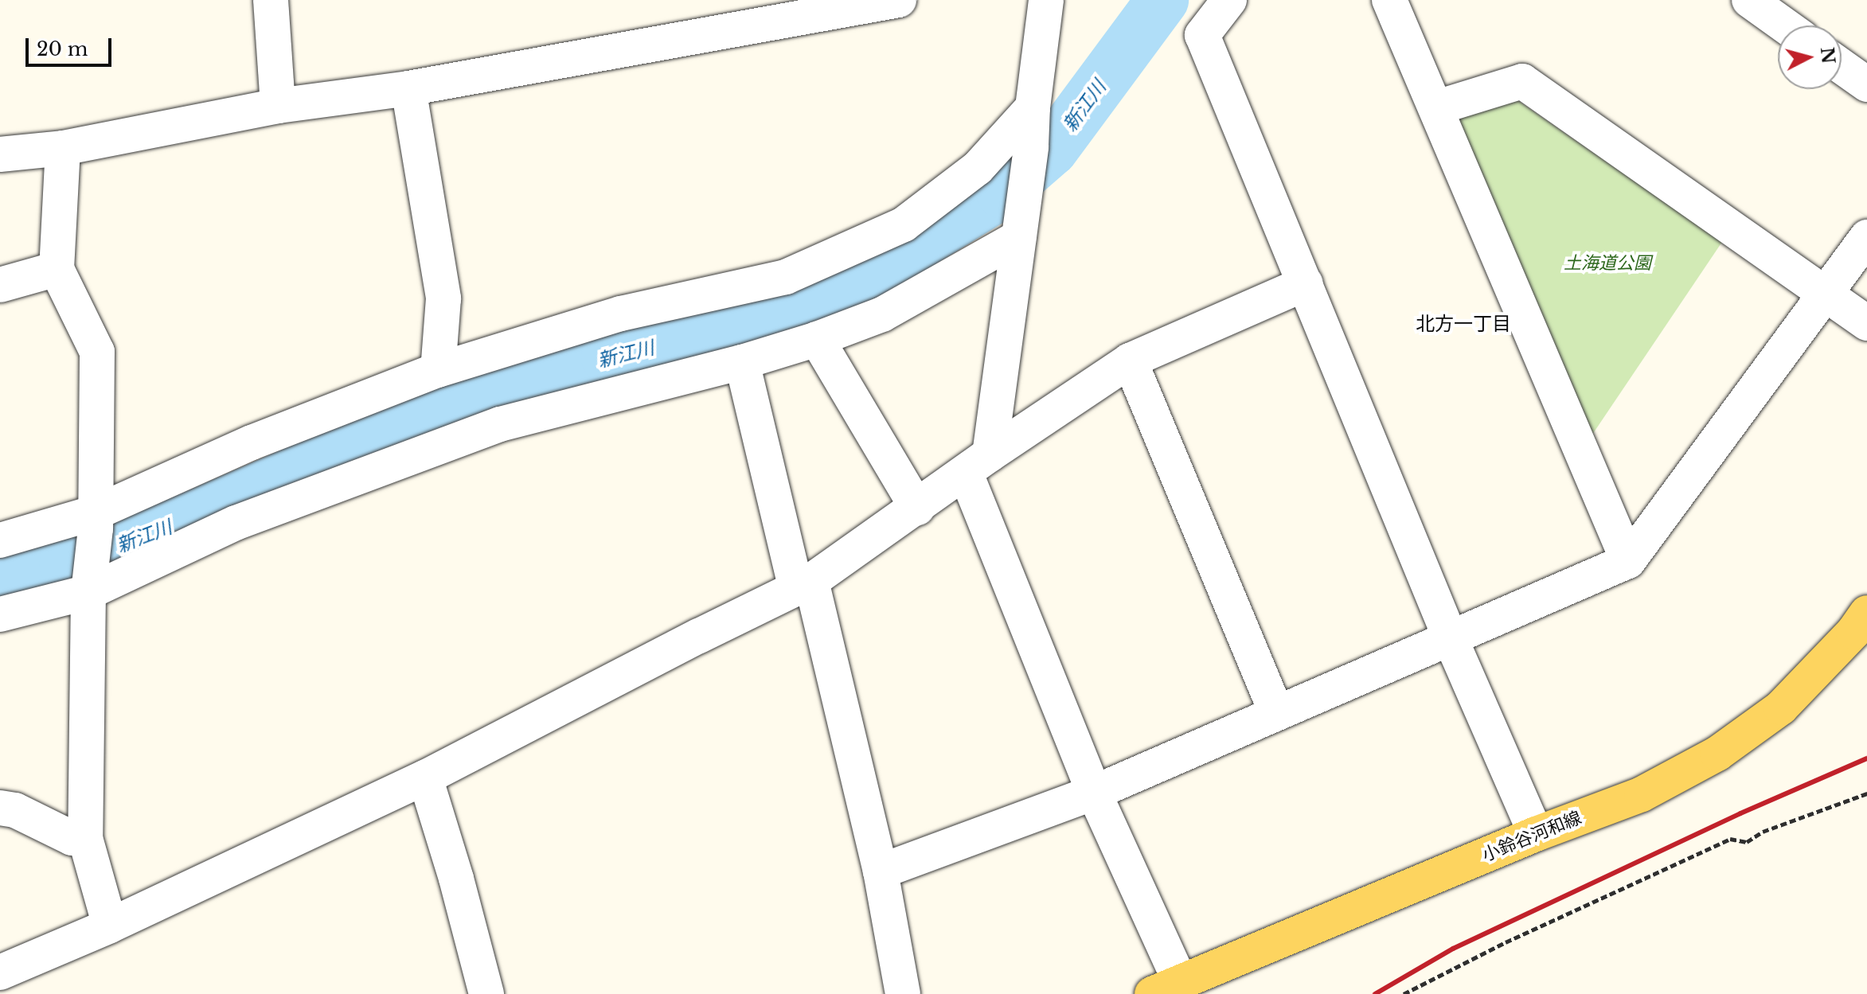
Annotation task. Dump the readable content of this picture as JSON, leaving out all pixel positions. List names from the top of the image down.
{
  "streets": {
    "main road": ["小鈴谷河和線"]
  },
  "districts": ["北方一丁目"],
  "water": ["新江川"],
  "parks": ["土海道公園"],
  "scale_bar": "20 m",
  "north": "right"
}
